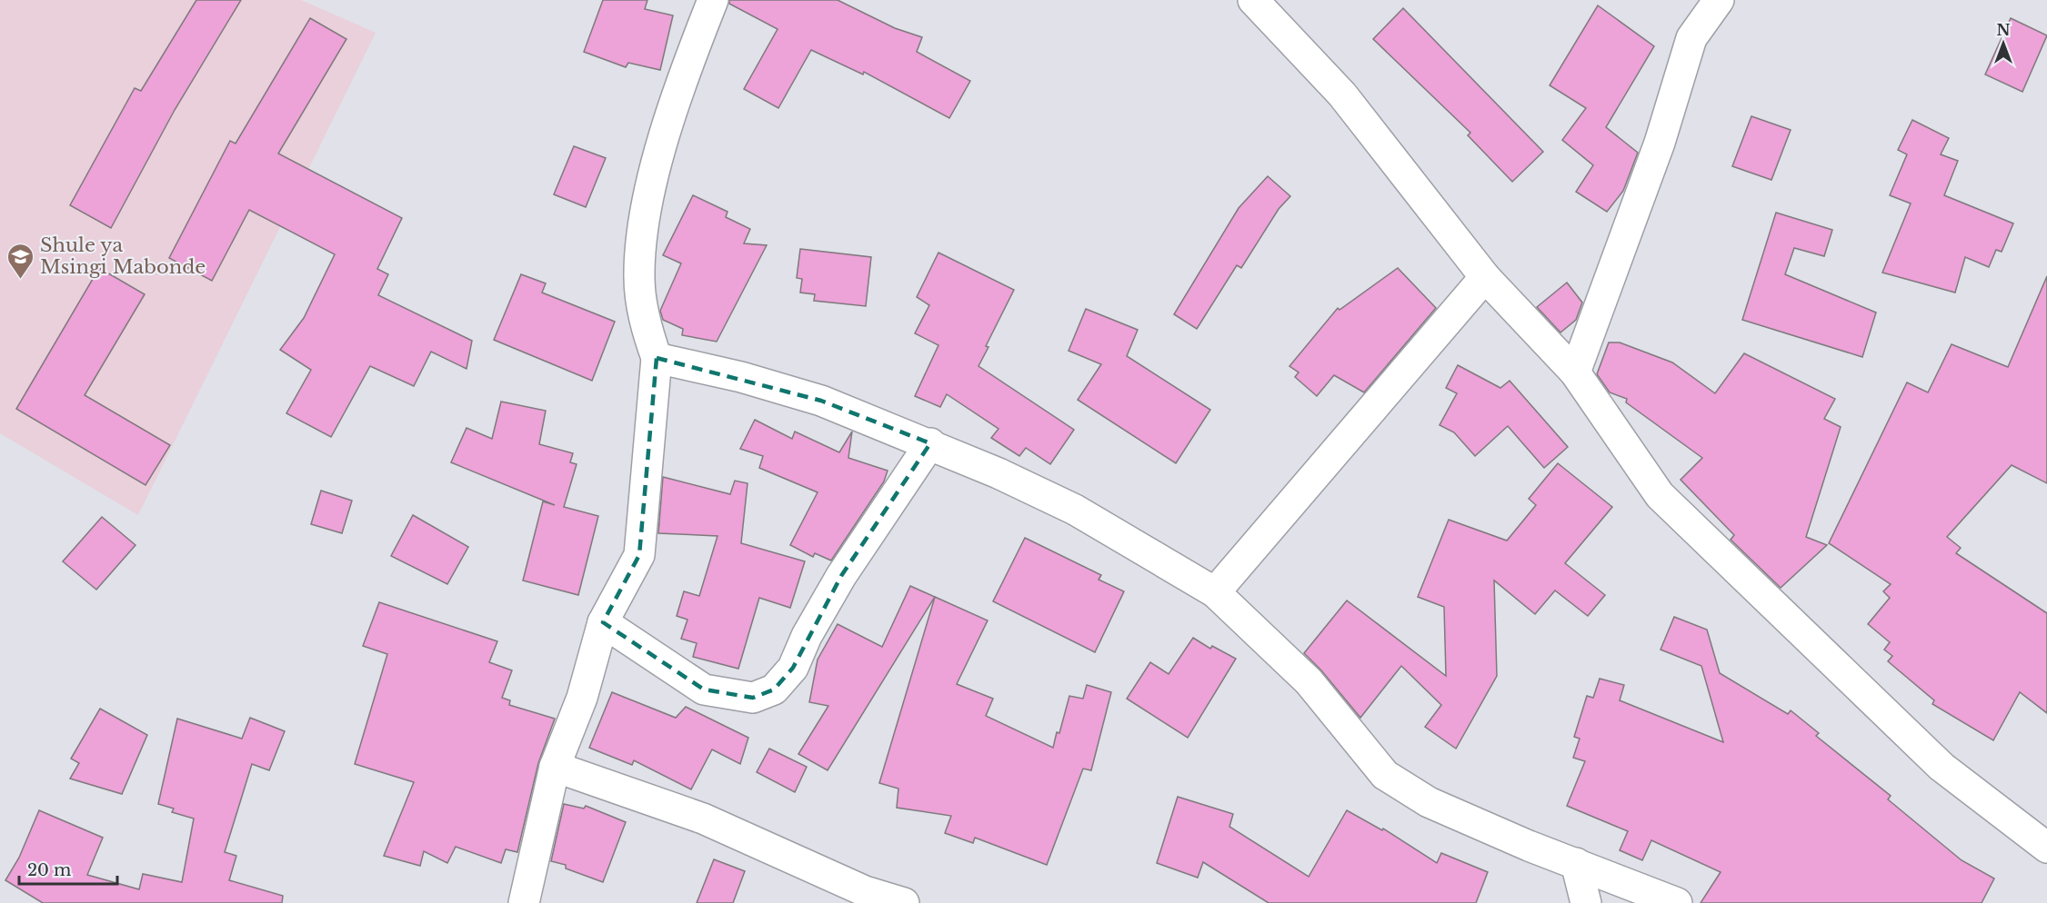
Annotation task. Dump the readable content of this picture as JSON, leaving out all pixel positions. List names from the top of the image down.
{
  "places": {
    "school or university": ["Shule ya Msingi Mabonde"]
  },
  "scale_bar": "20 m",
  "north": "top"
}
